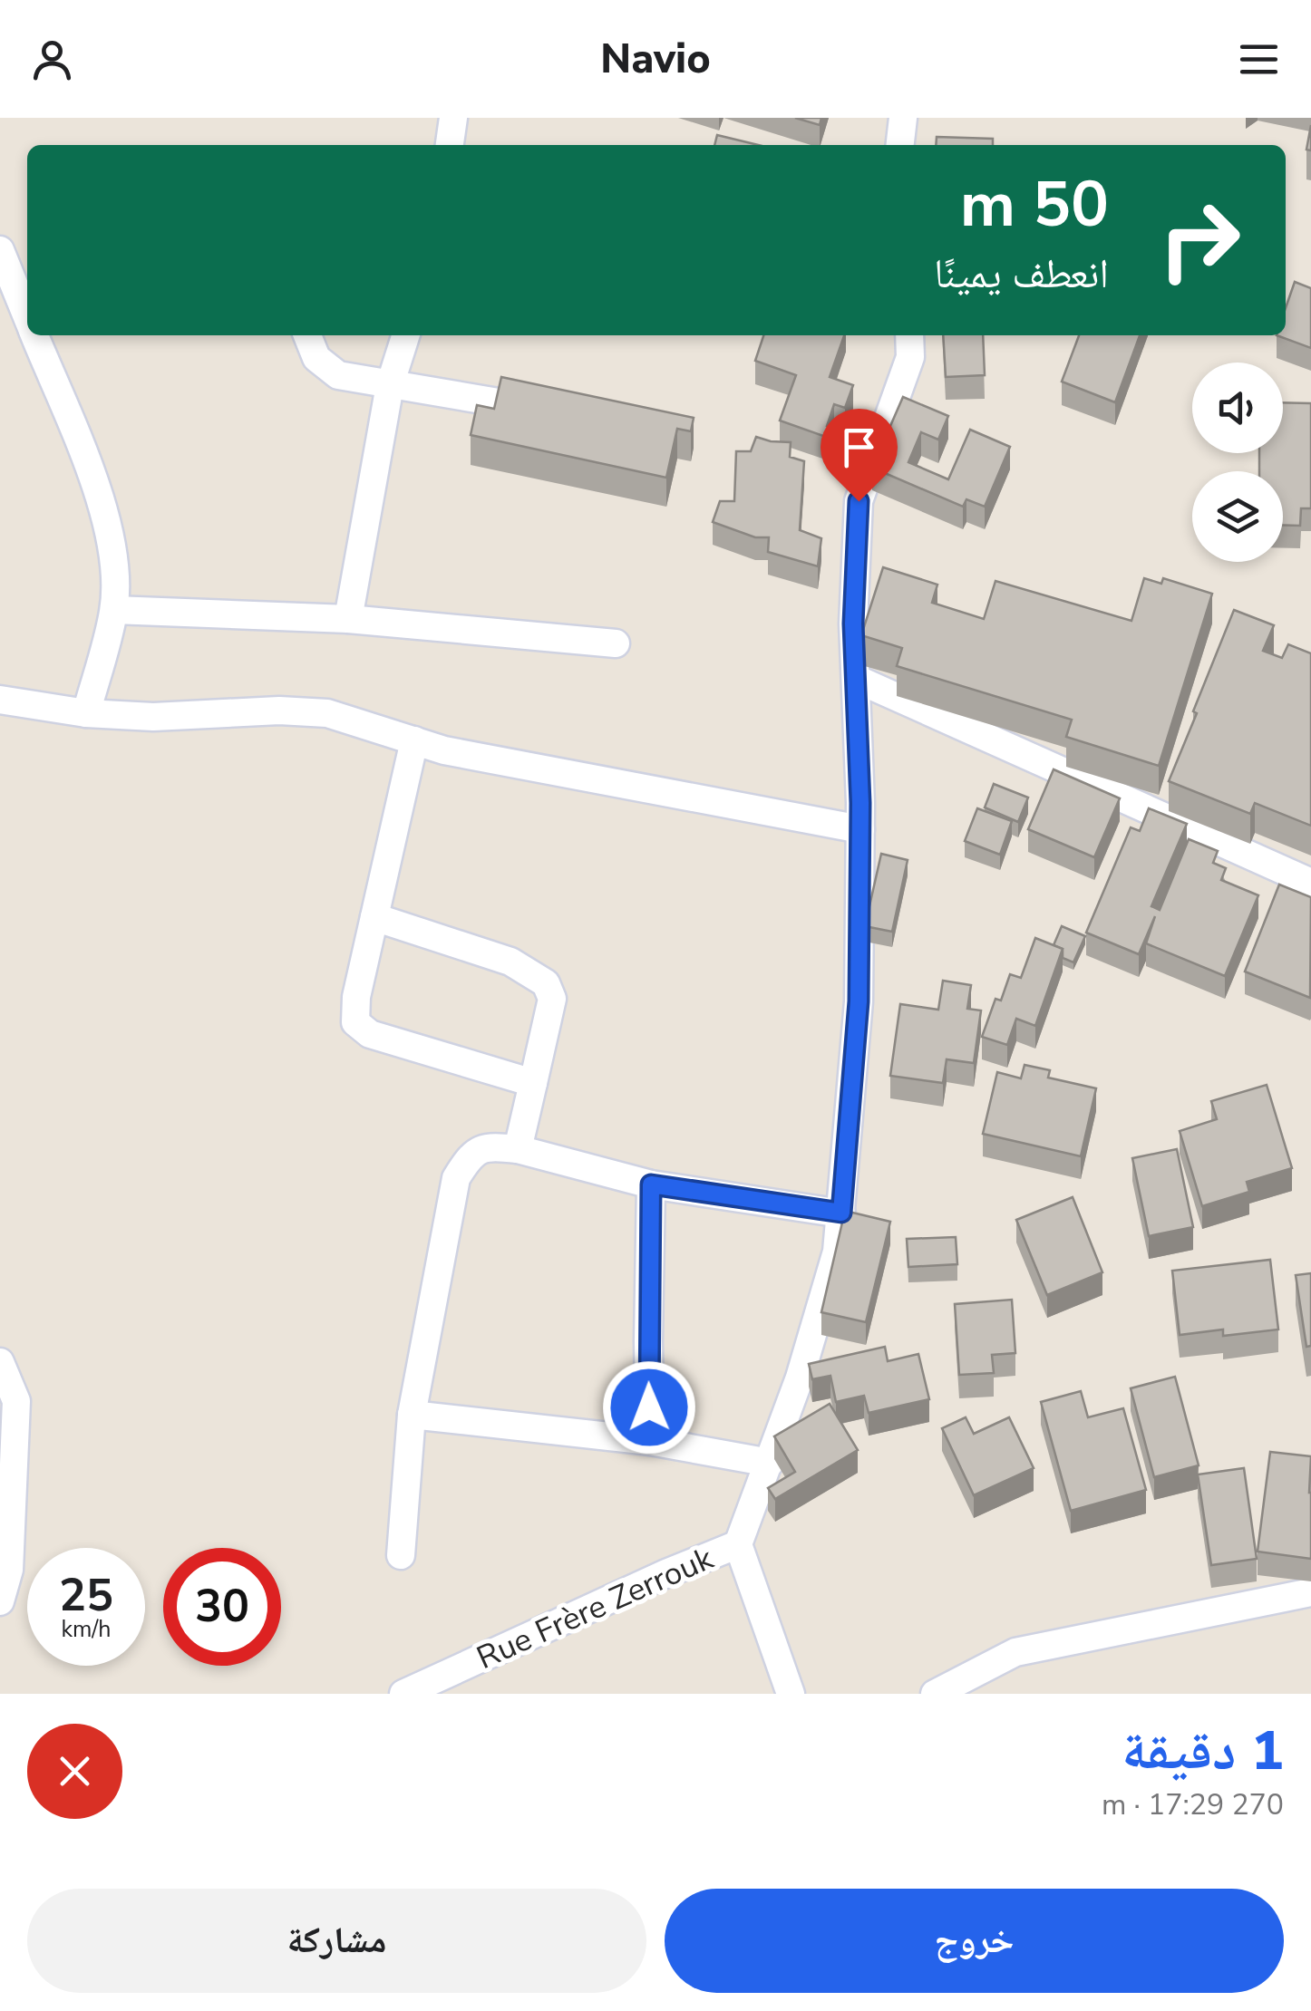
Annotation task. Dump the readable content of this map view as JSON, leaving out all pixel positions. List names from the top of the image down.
{
  "streets": {
    "street": ["Rue Frère Zerrouk"]
  },
  "page": {
    "header": "Navio",
    "turn": ["50 m", "انعطف يمينًا"],
    "speed": "25 km/h",
    "limit": "30",
    "heading": ["1 دقيقة", "270 m · 17:29"],
    "buttons": ["خروج", "مشاركة"]
  }
}
